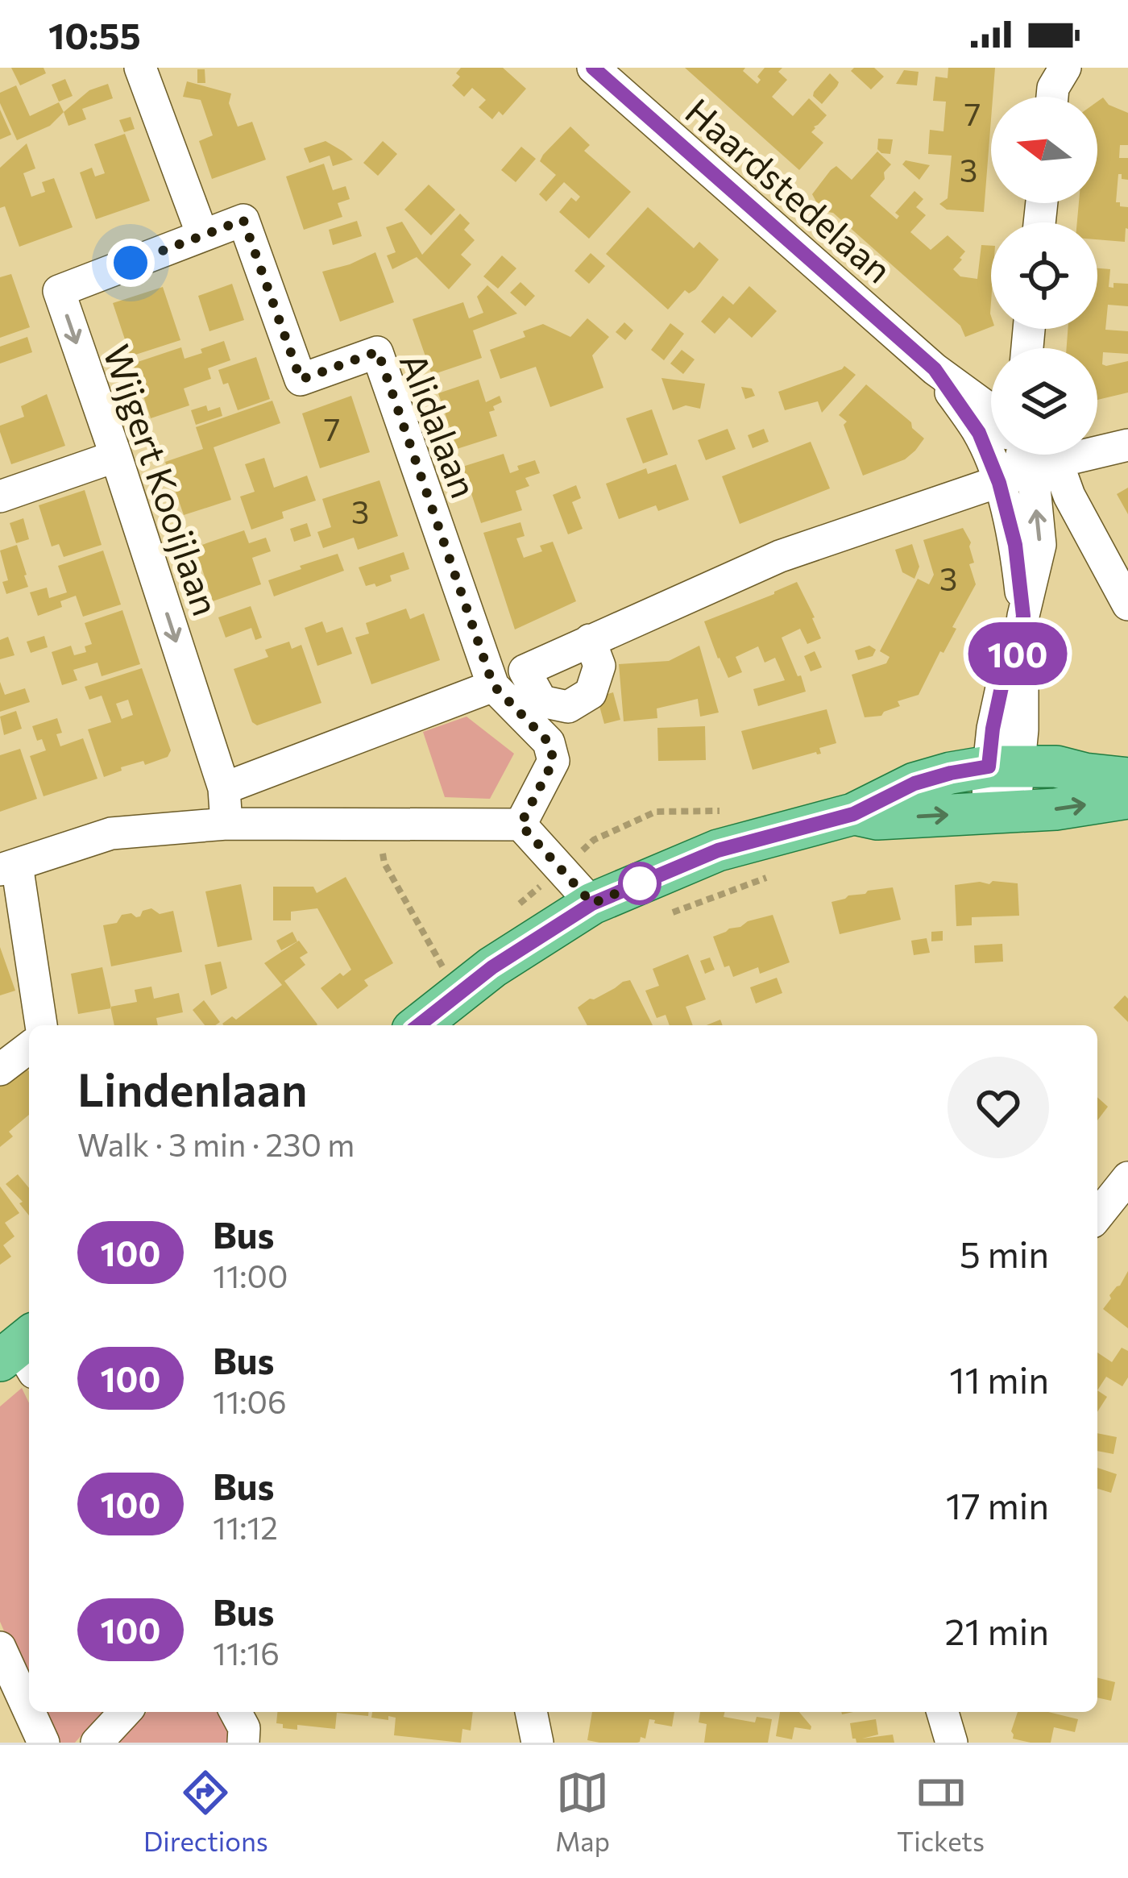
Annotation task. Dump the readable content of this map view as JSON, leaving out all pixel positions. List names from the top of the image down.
{
  "streets": {
    "street": ["Haardstedelaan", "Alidalaan", "Wijgert Kooijlaan"]
  },
  "crossings": [
    ["Alidalaan", "Wijgert Kooijlaan"]
  ],
  "one_way": ["Wijgert Kooijlaan"],
  "lines": ["bus line 100"],
  "house_numbers": [
    "7",
    "3",
    "7",
    "3",
    "3"
  ],
  "north": "left",
  "page": {
    "status": "10:55",
    "on_map": "100",
    "heading": ["Lindenlaan", "Walk · 3 min · 230 m"],
    "list": [
      {
        "mark": "100",
        "name": "Bus",
        "note": "11:00",
        "value": "5 min"
      },
      {
        "mark": "100",
        "name": "Bus",
        "note": "11:06",
        "value": "11 min"
      },
      {
        "mark": "100",
        "name": "Bus",
        "note": "11:12",
        "value": "17 min"
      },
      {
        "mark": "100",
        "name": "Bus",
        "note": "11:16",
        "value": "21 min"
      }
    ],
    "tabs": ["Directions", "Map", "Tickets"]
  }
}
